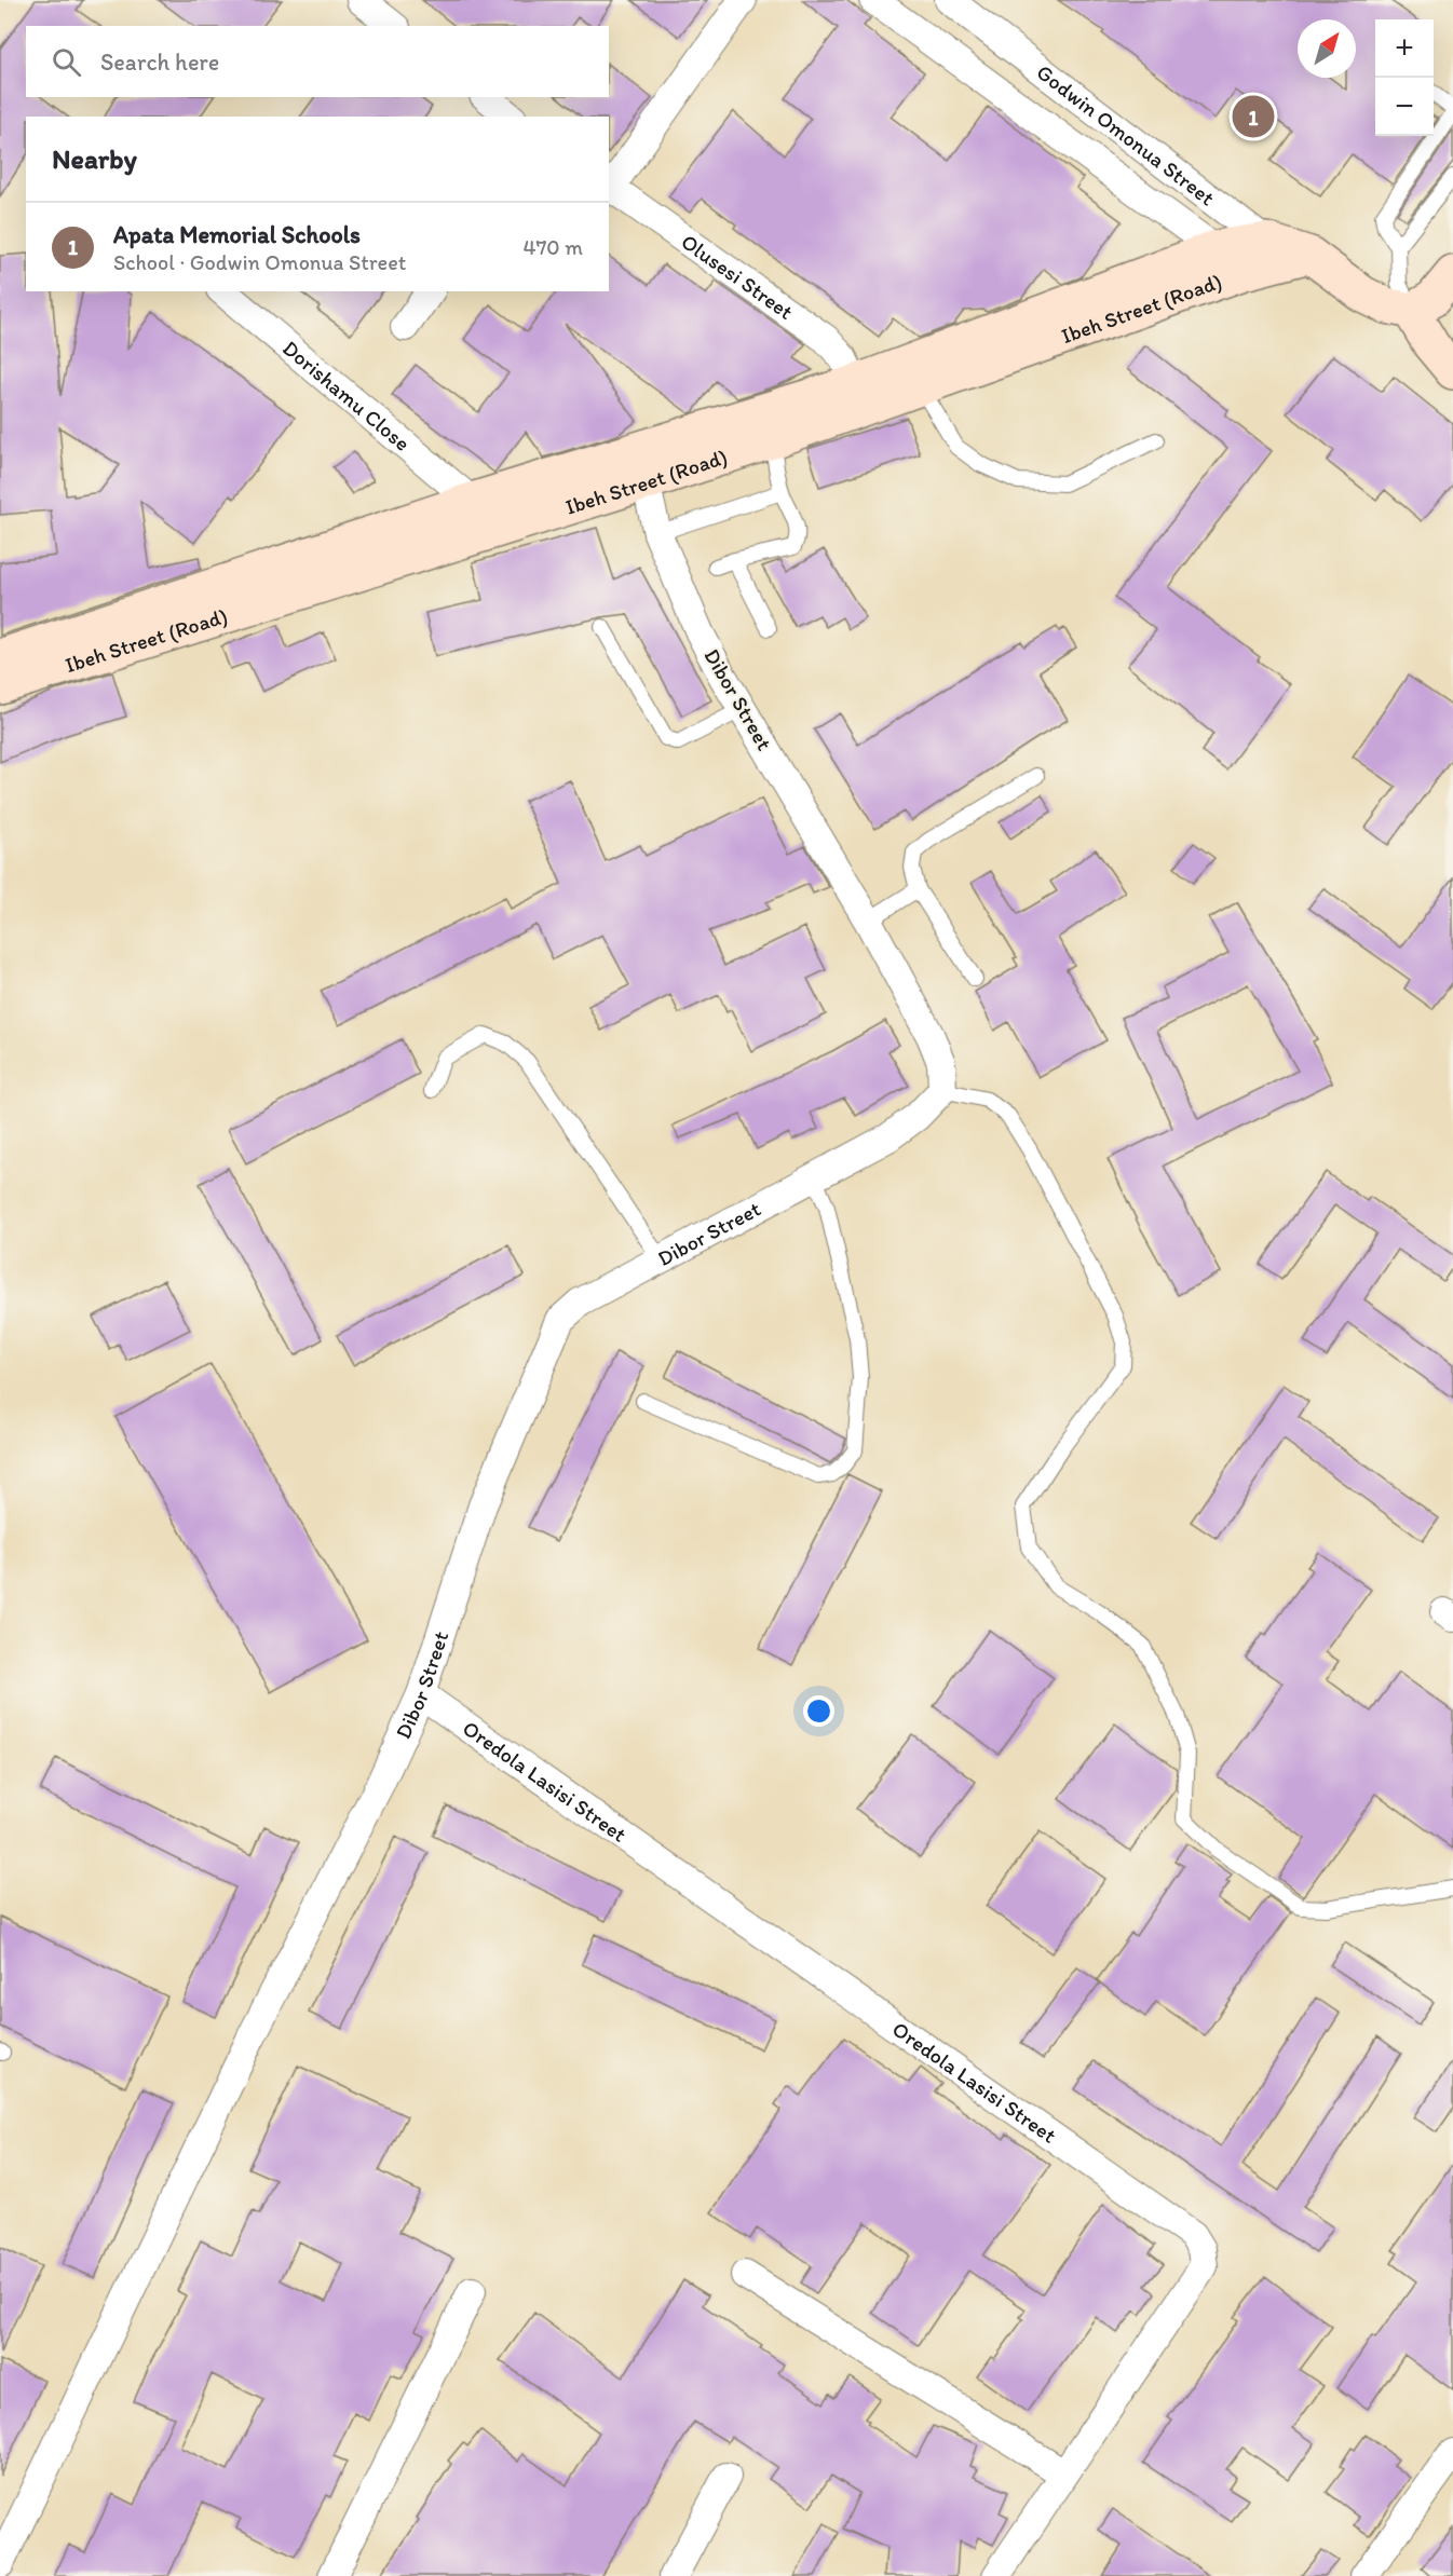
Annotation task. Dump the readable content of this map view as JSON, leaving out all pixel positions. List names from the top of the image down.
{
  "streets": {
    "street": [
      "Godwin Omonua Street",
      "Olusesi Street",
      "Ibeh Street (Road)",
      "Dorishamu Close",
      "Dibor Street",
      "Oredola Lasisi Street"
    ]
  },
  "crossings": [
    ["Godwin Omonua Street", "Ibeh Street (Road)"],
    ["Olusesi Street", "Ibeh Street (Road)"],
    ["Ibeh Street (Road)", "Dorishamu Close"],
    ["Ibeh Street (Road)", "Dibor Street"],
    ["Dibor Street", "Oredola Lasisi Street"]
  ],
  "north": "top right",
  "page": {
    "map_buttons": ["+", "−"],
    "search": "Search here",
    "pins": "1",
    "heading": "Nearby",
    "list": [
      {
        "mark": "1",
        "name": "Apata Memorial Schools",
        "note": "School · Godwin Omonua Street",
        "value": "470 m"
      }
    ]
  }
}
